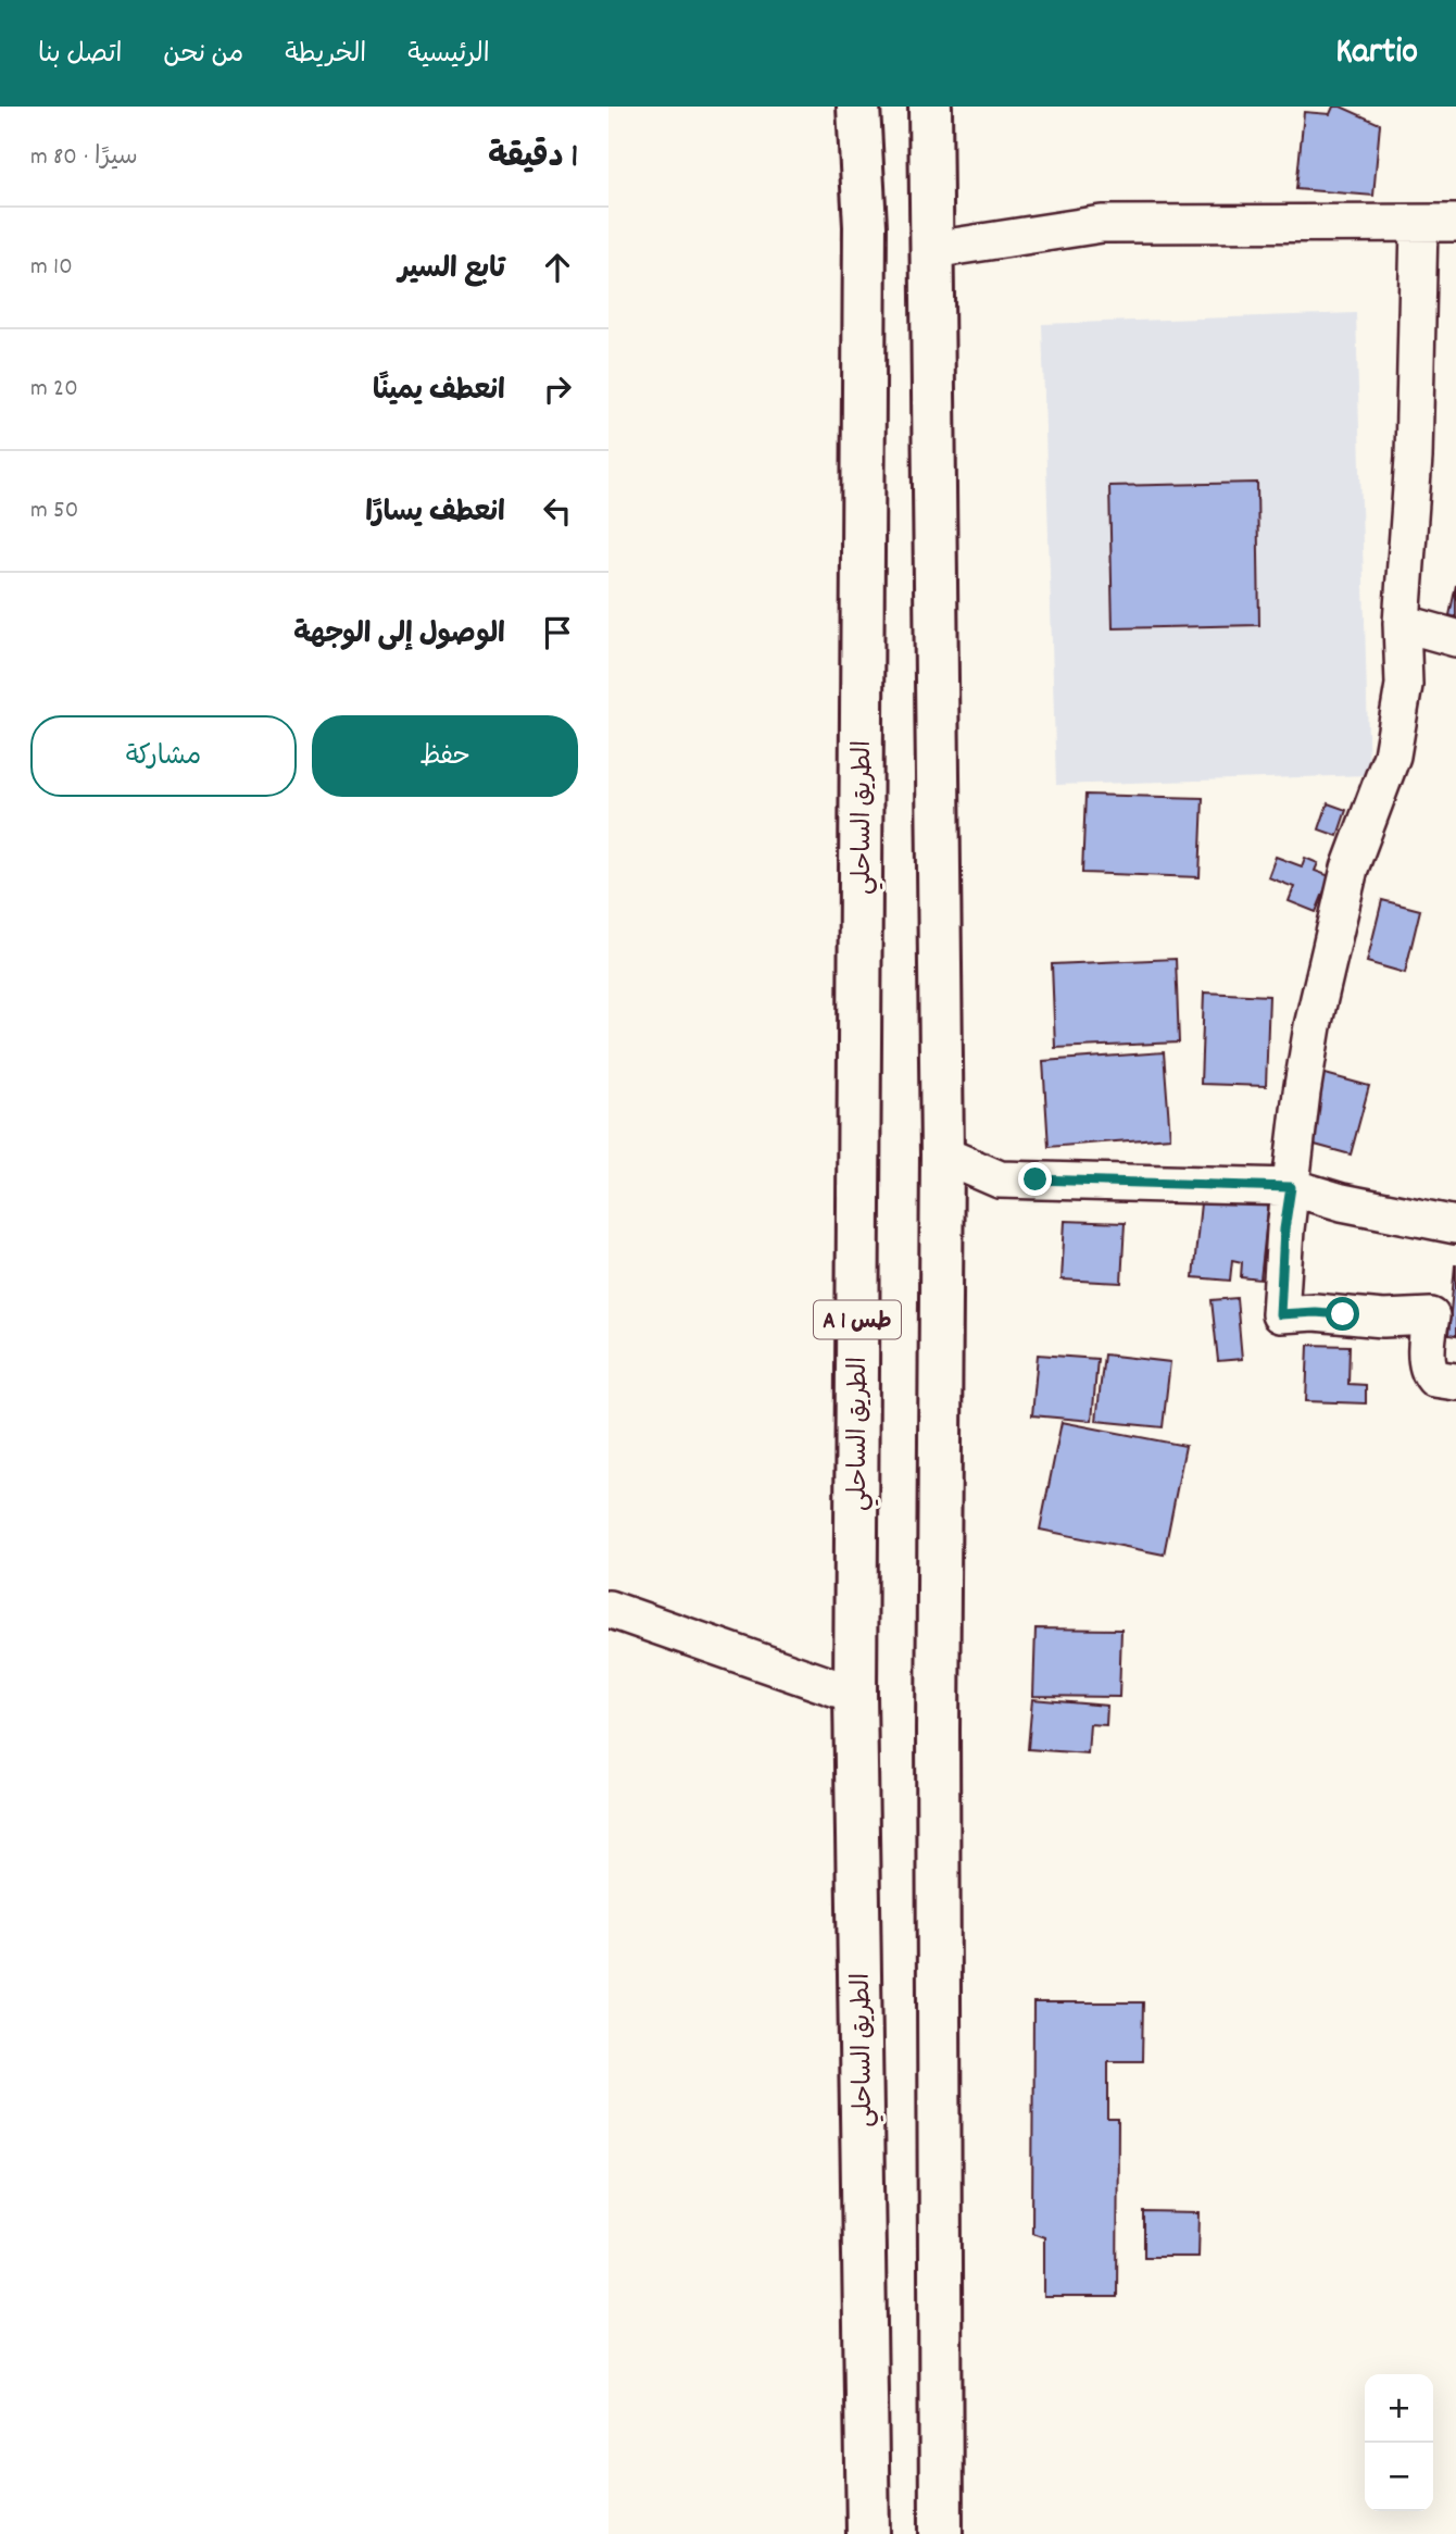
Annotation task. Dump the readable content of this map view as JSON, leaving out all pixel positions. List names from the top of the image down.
{
  "streets": {
    "highway": ["الطريق الساحلي", "A 1 طس"]
  },
  "page": {
    "header": "Kartio",
    "nav": [
      "الرئيسية",
      "الخريطة",
      "من نحن",
      "اتصل بنا"
    ],
    "heading": ["1 دقيقة", "سيرًا · 80 m"],
    "list": [
      ["تابع السير", "10 m"],
      ["انعطف يمينًا", "20 m"],
      ["انعطف يسارًا", "50 m"],
      "الوصول إلى الوجهة"
    ],
    "buttons": ["حفظ", "مشاركة"],
    "map_buttons": ["+", "−"]
  }
}
